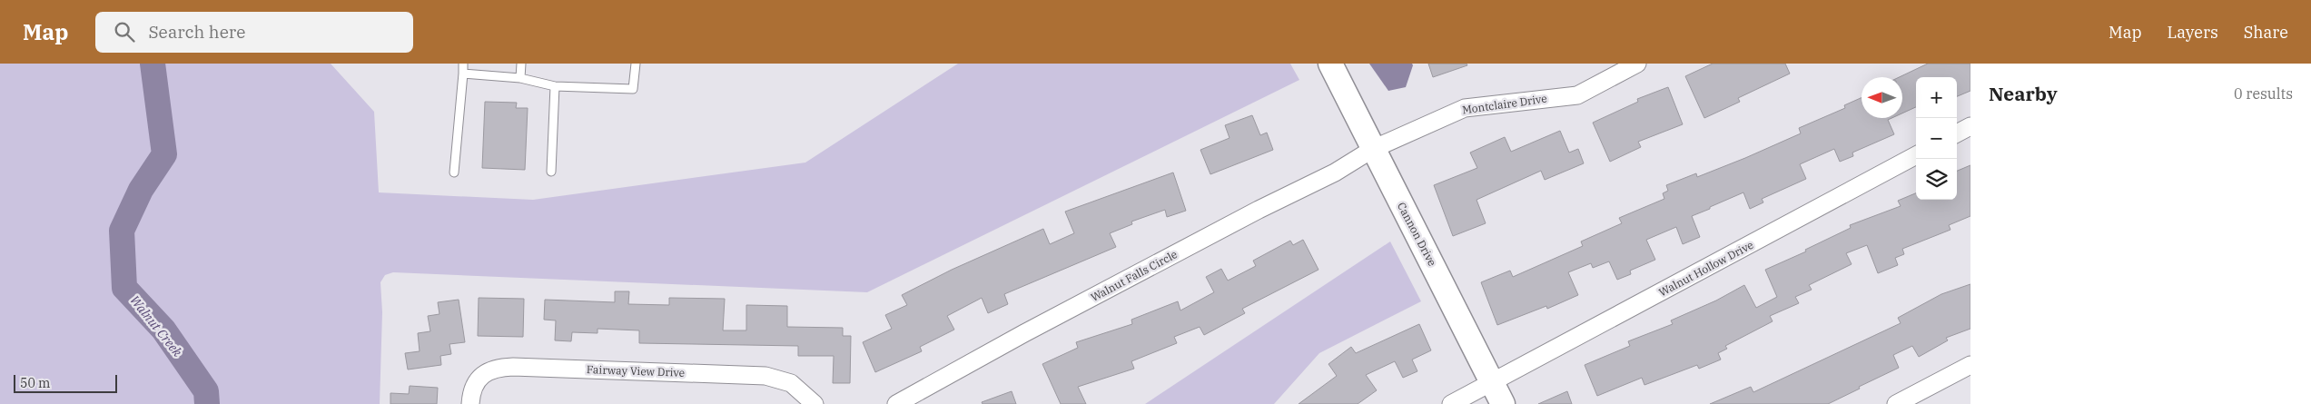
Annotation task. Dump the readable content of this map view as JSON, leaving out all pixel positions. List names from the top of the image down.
{
  "streets": {
    "street": [
      "Montclaire Drive",
      "Cannon Drive",
      "Walnut Hollow Drive",
      "Walnut Falls Circle",
      "Fairway View Drive"
    ]
  },
  "crossings": [
    ["Montclaire Drive", "Cannon Drive"],
    ["Montclaire Drive", "Walnut Falls Circle"],
    ["Cannon Drive", "Walnut Hollow Drive"],
    ["Cannon Drive", "Walnut Falls Circle"]
  ],
  "water": ["Walnut Creek"],
  "scale_bar": "50 m",
  "north": "left",
  "page": {
    "header": "Map",
    "search": "Search here",
    "nav": ["Map", "Layers", "Share"],
    "heading": ["Nearby", "0 results"],
    "map_buttons": ["+", "−"],
    "scale": "50 m"
  }
}
